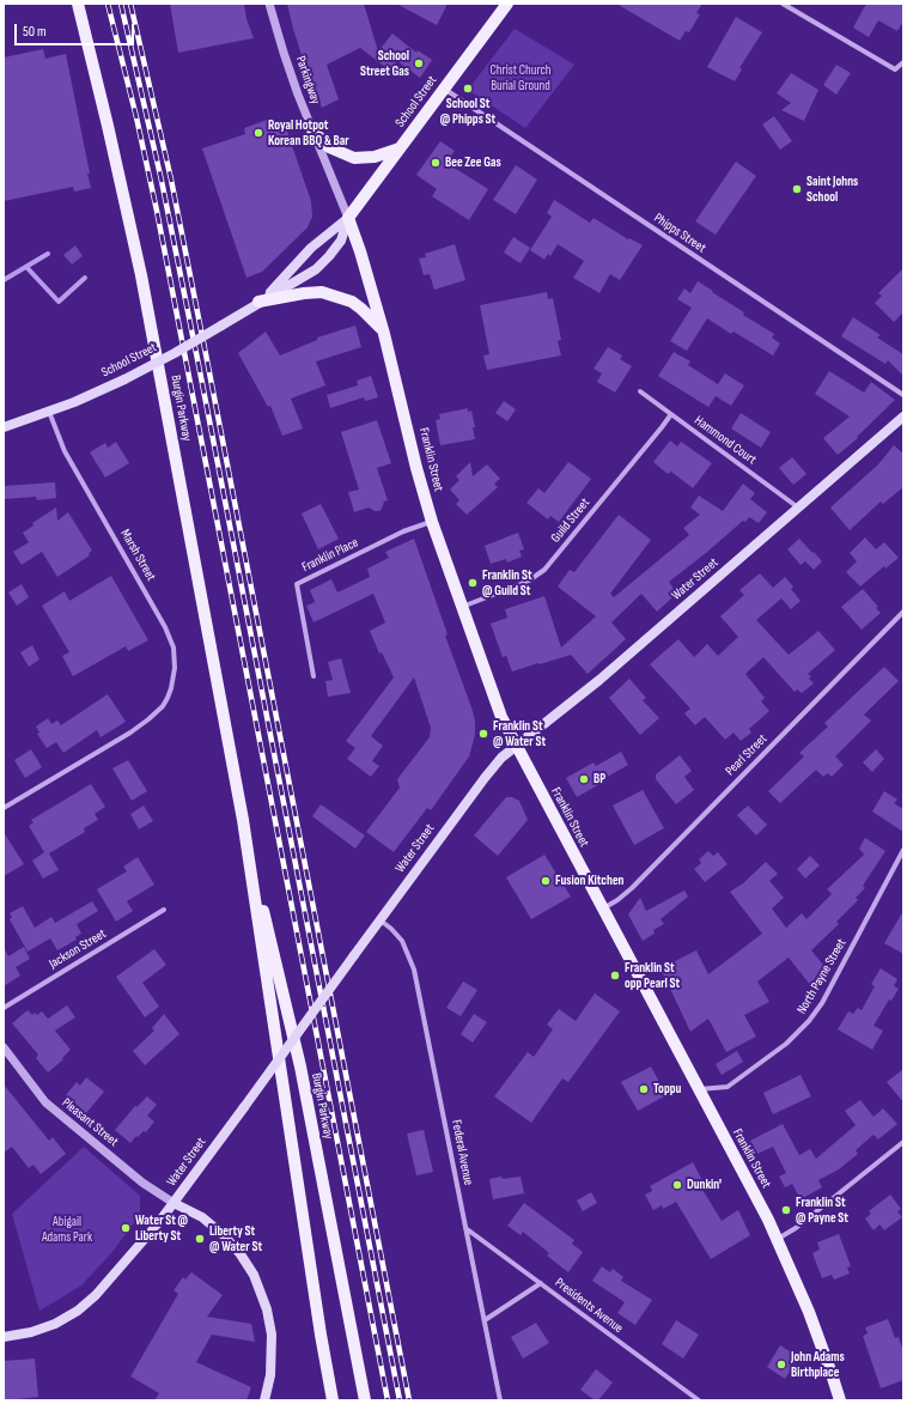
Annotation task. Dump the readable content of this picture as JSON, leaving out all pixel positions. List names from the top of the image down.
{
  "streets": {
    "main road": [
      "School Street",
      "Burgin Parkway",
      "Franklin Street",
      "Water Street"
    ],
    "street": [
      "Parkingway",
      "Phipps Street",
      "Hammond Court",
      "Guild Street",
      "Marsh Street",
      "Franklin Place",
      "Pearl Street",
      "Jackson Street",
      "North Payne Street",
      "Pleasant Street",
      "Federal Avenue",
      "Presidents Avenue"
    ]
  },
  "crossings": [
    ["Parkingway", "School Street"],
    ["Parkingway", "Franklin Street"],
    ["School Street", "Phipps Street"],
    ["School Street", "Franklin Street"],
    ["School Street", "Marsh Street"],
    ["Hammond Court", "Guild Street"],
    ["Hammond Court", "Water Street"],
    ["Franklin Street", "Guild Street"],
    ["Franklin Street", "Franklin Place"],
    ["Franklin Street", "Water Street"],
    ["Franklin Street", "Pearl Street"],
    ["Franklin Street", "North Payne Street"],
    ["Water Street", "Pleasant Street"],
    ["Water Street", "Federal Avenue"],
    ["Federal Avenue", "Presidents Avenue"]
  ],
  "parks": ["Christ Church Burial Ground", "Abigail Adams Park"],
  "places": [
    "School Street Gas",
    "School St @ Phipps St",
    "Royal Hotpot Korean BBQ & Bar",
    "Bee Zee Gas",
    "Saint Johns School",
    "Franklin St @ Guild St",
    "Franklin St @ Water St",
    "BP",
    "Fusion Kitchen",
    "Franklin St opp Pearl St",
    "Toppu",
    "Dunkin'",
    "Franklin St @ Payne St",
    "Water St @ Liberty St",
    "Liberty St @ Water St",
    "John Adams Birthplace"
  ],
  "scale_bar": "50 m"
}
